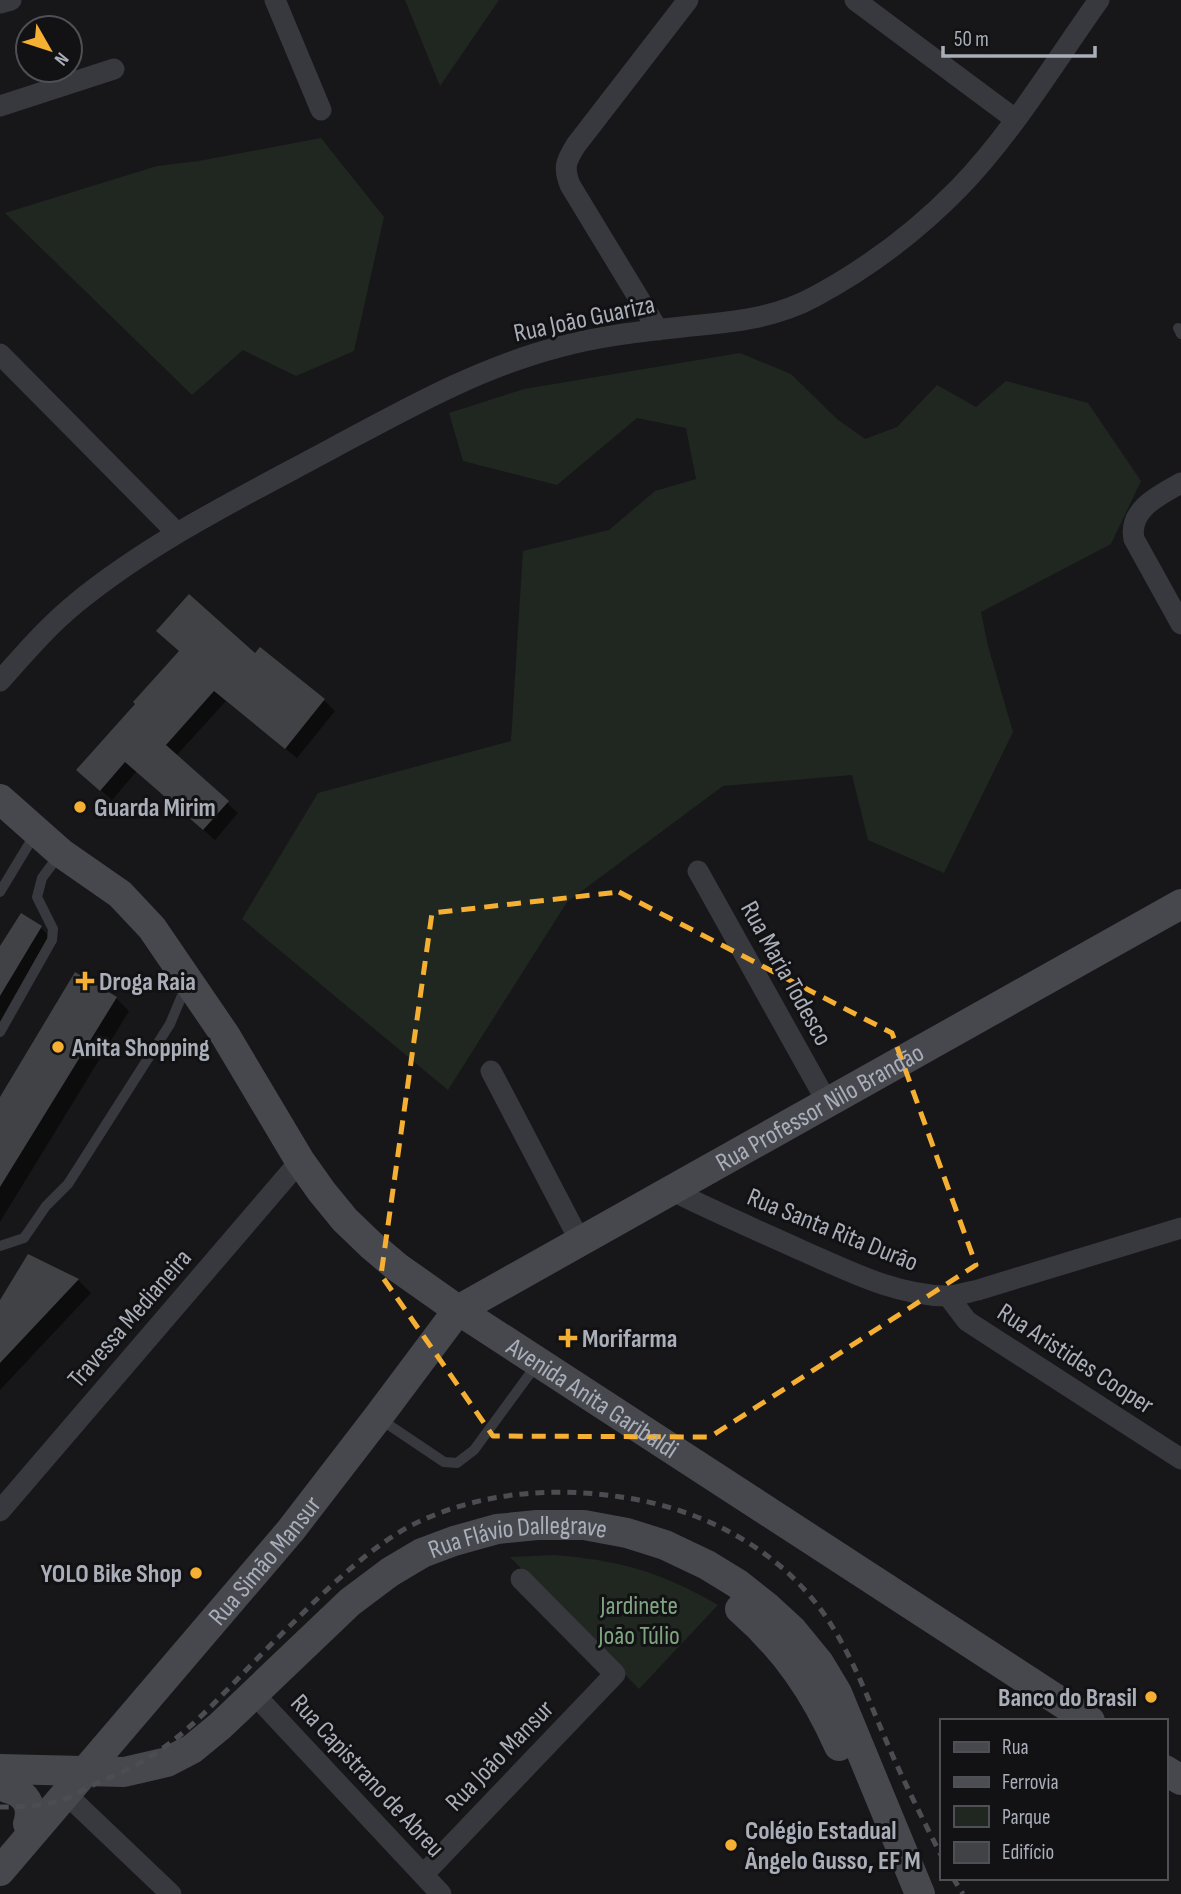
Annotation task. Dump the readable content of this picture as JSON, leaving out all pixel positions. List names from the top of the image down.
{
  "streets": {
    "main road": [
      "Rua Professor Nilo Brandão",
      "Avenida Anita Garibaldi",
      "Rua Flávio Dallegrave",
      "Rua Simão Mansur"
    ],
    "street": [
      "Rua João Guariza",
      "Rua Maria Todesco",
      "Rua Santa Rita Durão",
      "Travessa Medianeira",
      "Rua Aristides Cooper",
      "Rua João Mansur",
      "Rua Capistrano de Abreu"
    ]
  },
  "crossings": [
    ["Rua Maria Todesco", "Rua Professor Nilo Brandão"],
    ["Rua Professor Nilo Brandão", "Rua Santa Rita Durão"],
    ["Rua Professor Nilo Brandão", "Avenida Anita Garibaldi"],
    ["Rua Professor Nilo Brandão", "Rua Simão Mansur"],
    ["Rua Santa Rita Durão", "Rua Aristides Cooper"],
    ["Travessa Medianeira", "Avenida Anita Garibaldi"],
    ["Avenida Anita Garibaldi", "Rua Simão Mansur"],
    ["Rua Flávio Dallegrave", "Rua Simão Mansur"],
    ["Rua Flávio Dallegrave", "Rua Capistrano de Abreu"],
    ["Rua João Mansur", "Rua Capistrano de Abreu"]
  ],
  "parks": ["Jardinete João Túlio"],
  "places": {
    "other": [
      "Guarda Mirim",
      "Anita Shopping",
      "YOLO Bike Shop",
      "Banco do Brasil",
      "Colégio Estadual Ângelo Gusso, EF M"
    ],
    "health": ["Droga Raia", "Morifarma"]
  },
  "legend": [
    "Rua",
    "Ferrovia",
    "Parque",
    "Edifício"
  ],
  "scale_bar": "50 m",
  "north": "bottom right"
}
